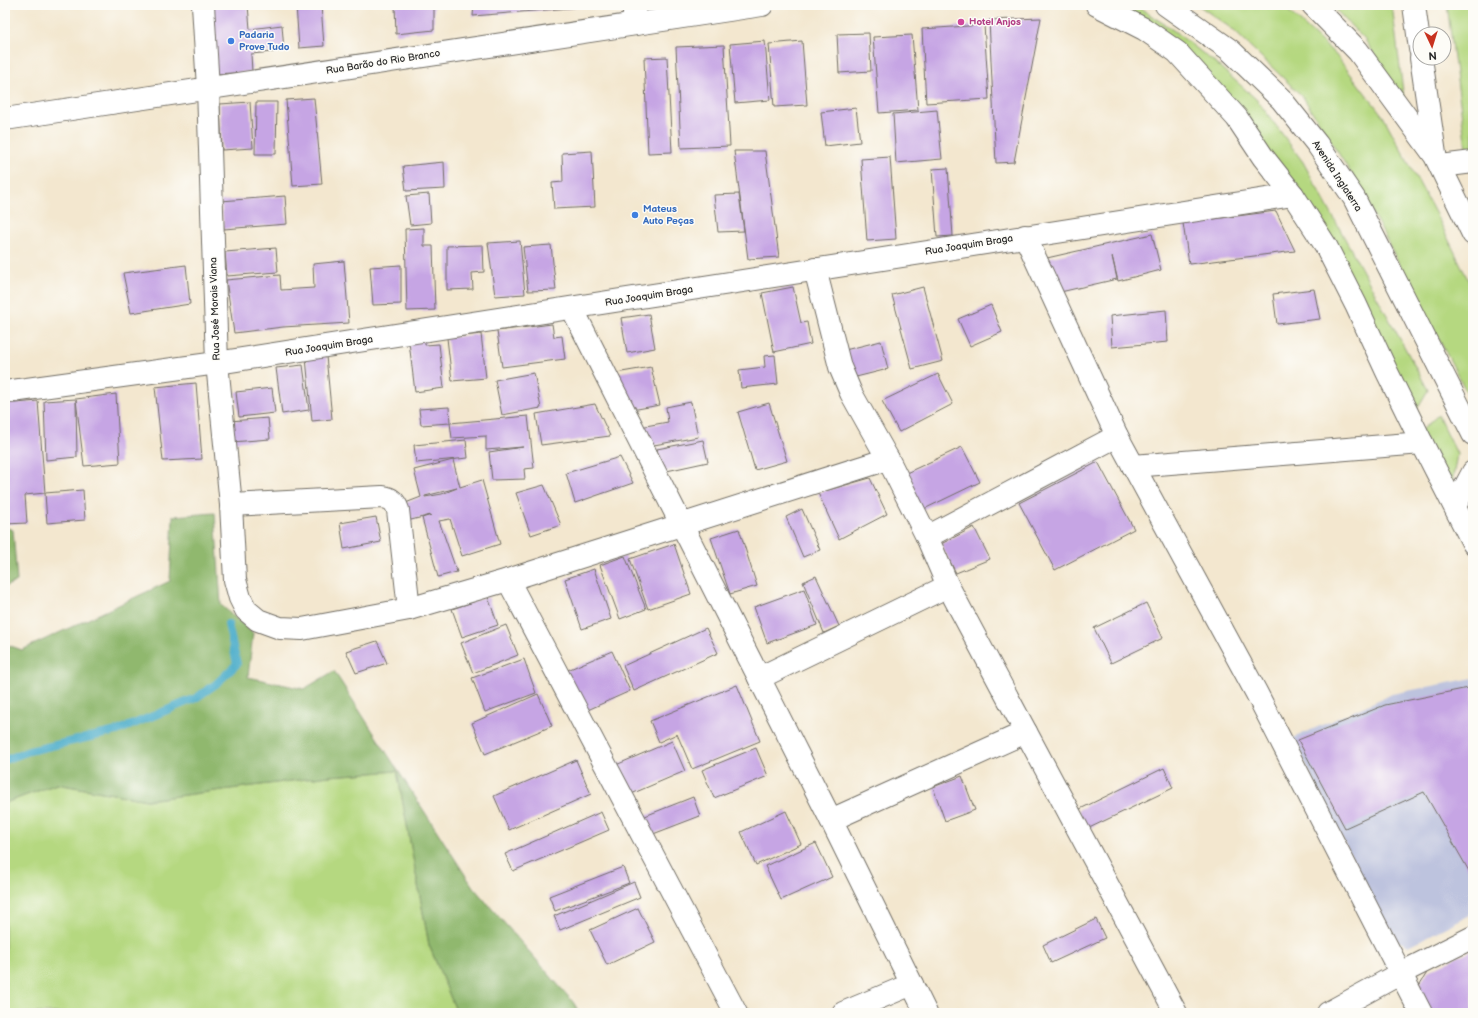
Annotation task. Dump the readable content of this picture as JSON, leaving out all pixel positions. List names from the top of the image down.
{
  "streets": {
    "street": [
      "Rua Barão do Rio Branco",
      "Avenida Inglaterra",
      "Rua Joaquim Braga",
      "Rua José Morais Viana"
    ]
  },
  "crossings": [
    ["Rua Barão do Rio Branco", "Rua José Morais Viana"],
    ["Rua Joaquim Braga", "Rua José Morais Viana"]
  ],
  "places": ["Hotel Anjos", "Padaria Prove Tudo", "Mateus Auto Peças"],
  "north": "bottom"
}
